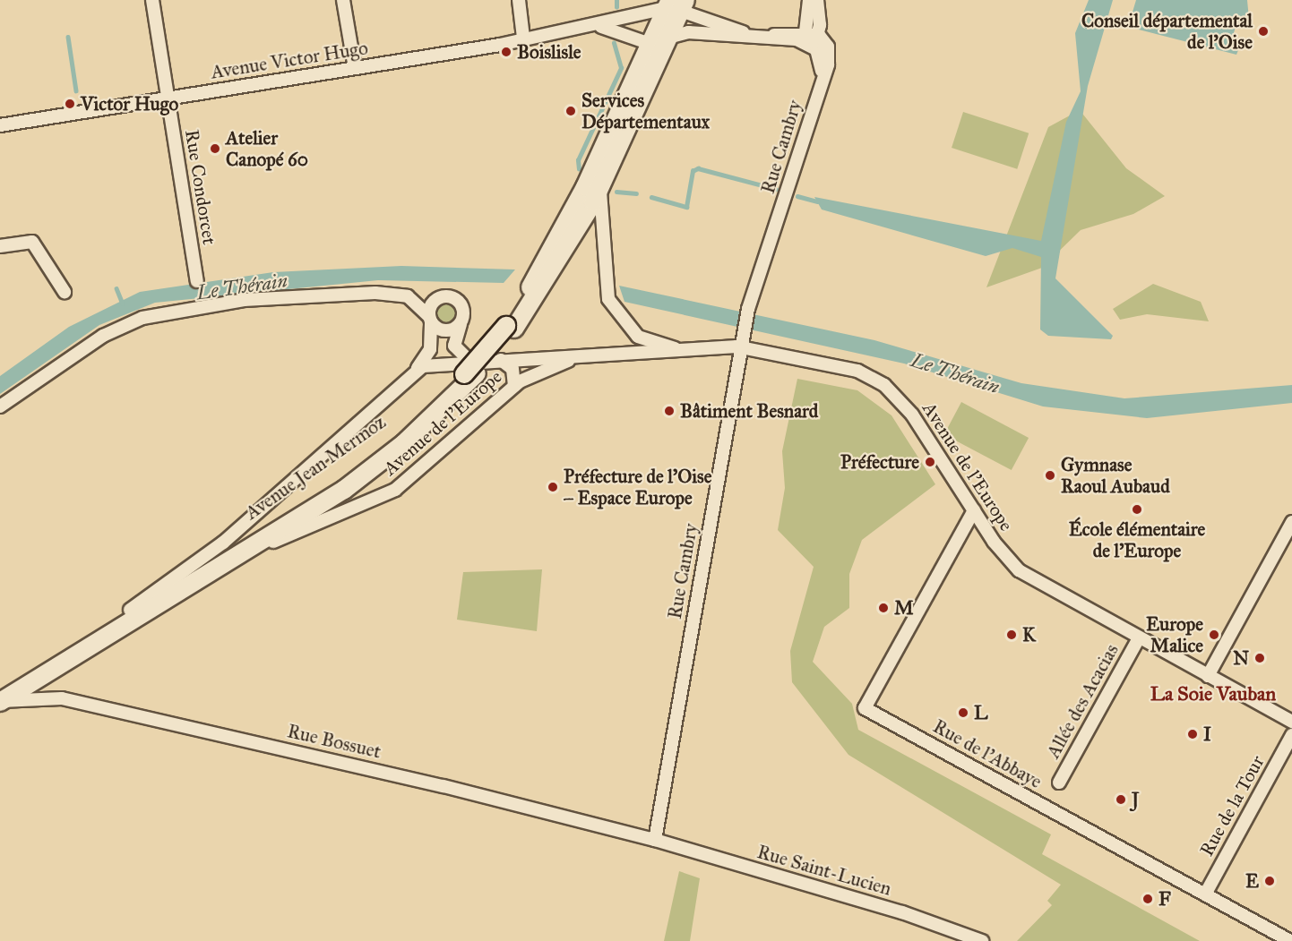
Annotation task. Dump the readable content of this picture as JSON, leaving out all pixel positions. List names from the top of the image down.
{
  "streets": {
    "main road": ["Avenue Jean Mermoz"],
    "street": [
      "Avenue Victor Hugo",
      "Rue Cambry",
      "Rue Condorcet",
      "Avenue de l'Europe",
      "Allée des Acacias",
      "Rue Bossuet",
      "Rue de l'Abbaye",
      "Rue de la Tour",
      "Rue Saint-Lucien"
    ]
  },
  "crossings": [
    ["Avenue Victor Hugo", "Rue Cambry"],
    ["Avenue Victor Hugo", "Rue Condorcet"],
    ["Avenue Victor Hugo", "Avenue Jean Mermoz"],
    ["Rue Cambry", "Avenue de l'Europe"],
    ["Rue Cambry", "Rue Bossuet"],
    ["Rue Cambry", "Rue Saint-Lucien"],
    ["Avenue de l'Europe", "Avenue Jean Mermoz"],
    ["Avenue de l'Europe", "Allée des Acacias"],
    ["Avenue de l'Europe", "Rue de l'Abbaye"],
    ["Avenue Jean Mermoz", "Rue Bossuet"],
    ["Rue Bossuet", "Rue Saint-Lucien"],
    ["Rue de l'Abbaye", "Rue de la Tour"]
  ],
  "districts": ["La Soie Vauban"],
  "water": ["Le Thérain"],
  "places": [
    "Conseil départemental de l'Oise",
    "Boislisle",
    "Victor Hugo",
    "Services Départementaux",
    "Atelier Canopé 60",
    "Bâtiment Besnard",
    "Préfecture",
    "Gymnase Raoul Aubaud",
    "Préfecture de l'Oise – Espace Europe",
    "École élémentaire de l'Europe",
    "M",
    "K",
    "Europe Malice",
    "N",
    "L",
    "I",
    "J",
    "E",
    "F"
  ]
}
